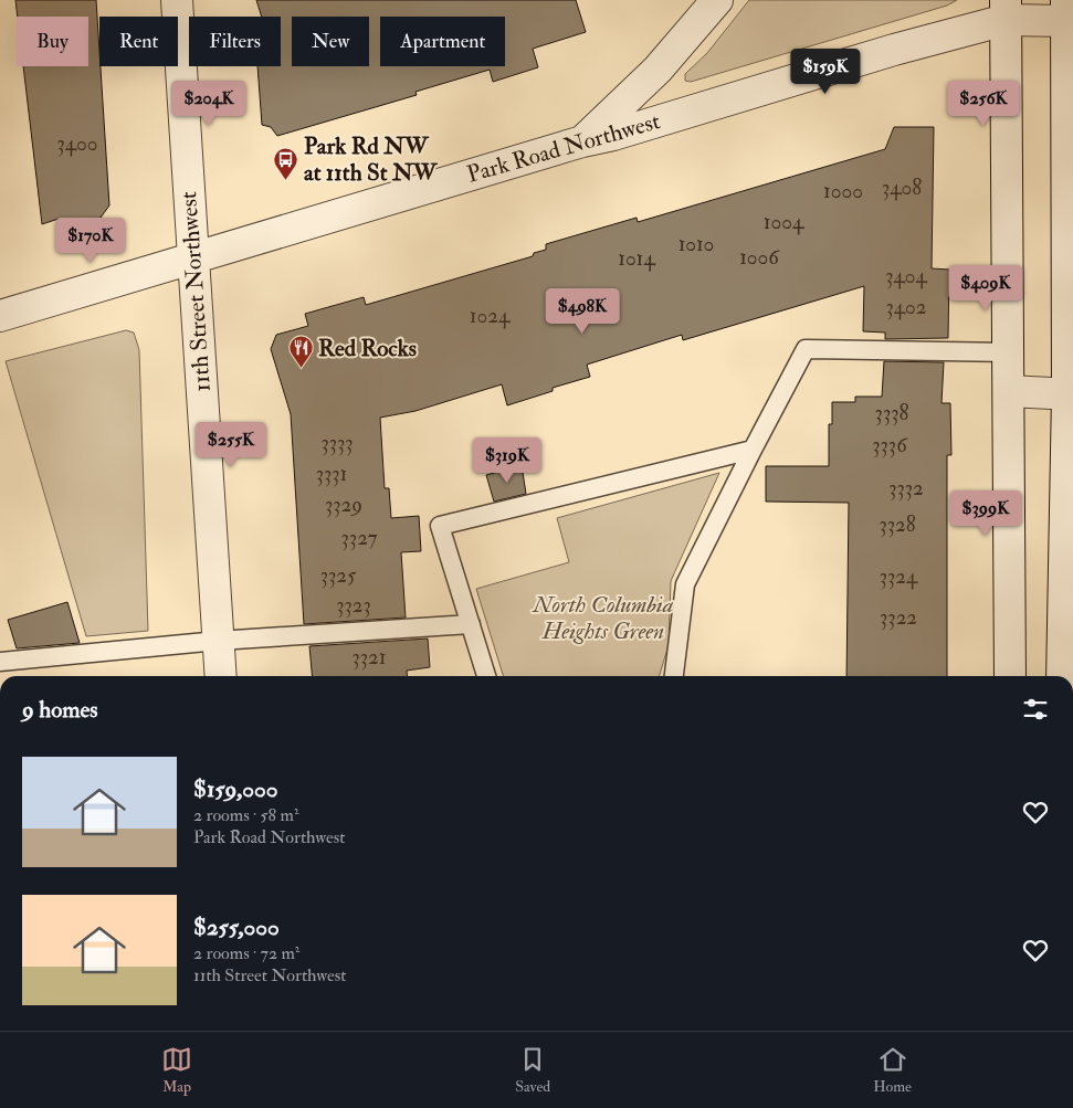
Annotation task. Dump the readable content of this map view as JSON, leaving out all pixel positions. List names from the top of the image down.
{
  "streets": {
    "street": ["Park Road Northwest", "11th Street Northwest"]
  },
  "crossings": [
    ["Park Road Northwest", "11th Street Northwest"]
  ],
  "parks": ["North Columbia Heights Green"],
  "places": {
    "bus stop": ["Park Rd NW at 11th St NW"],
    "restaurant": ["Red Rocks"]
  },
  "house_numbers": [
    "3400",
    "3408",
    "1000",
    "1004",
    "1010",
    "1006",
    "1014",
    "3404",
    "3402",
    "1024",
    "3338",
    "3333",
    "3336",
    "3331",
    "3332",
    "3329",
    "3328",
    "3327",
    "3325",
    "3324",
    "3323",
    "3322",
    "3321"
  ],
  "page": {
    "chip": [
      "Buy",
      "Rent",
      "Filters",
      "New",
      "Apartment"
    ],
    "price": [
      "$159K",
      "$204K",
      "$256K",
      "$170K",
      "$409K",
      "$498K",
      "$255K",
      "$319K",
      "$399K"
    ],
    "heading": "9 homes",
    "list": [
      {
        "name": "$159,000",
        "note": "2 rooms · 58 m² · Park Road Northwest"
      },
      {
        "name": "$255,000",
        "note": "2 rooms · 72 m² · 11th Street Northwest"
      }
    ],
    "tabs": ["Map", "Saved", "Home"]
  }
}
